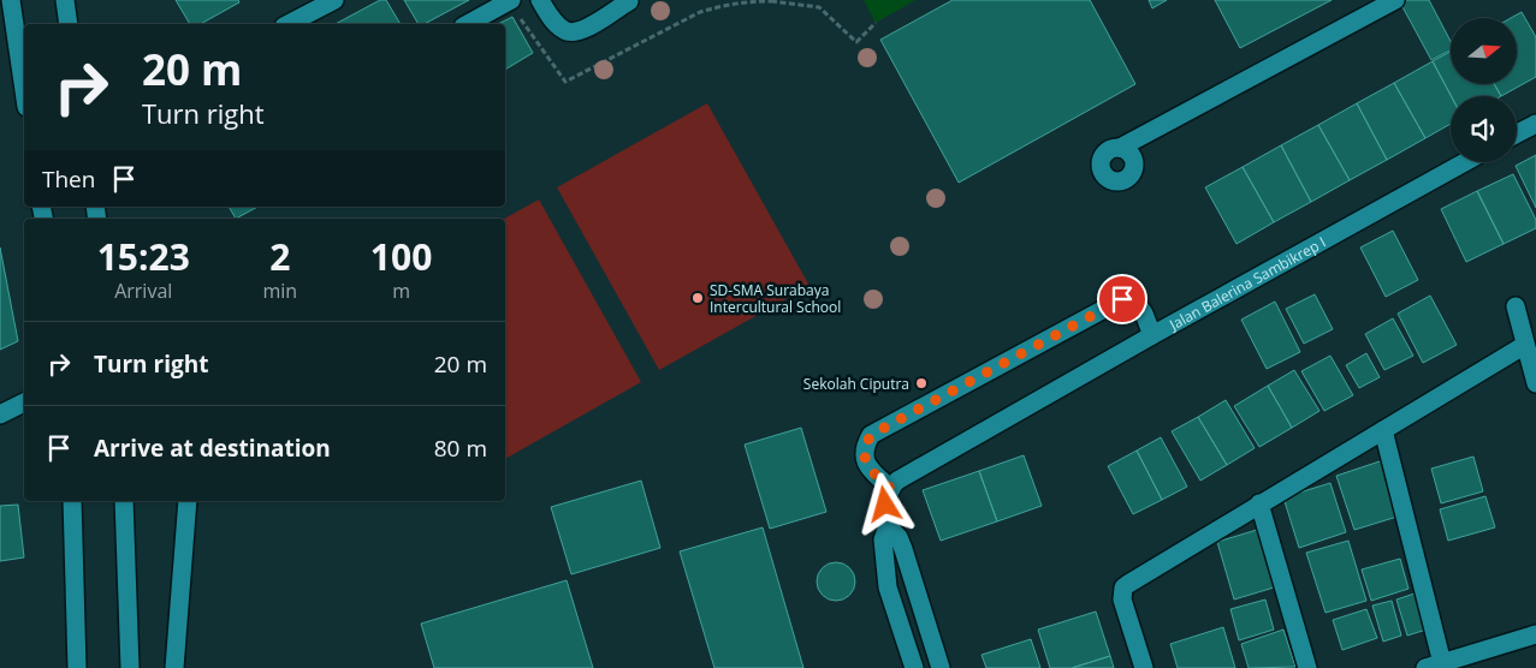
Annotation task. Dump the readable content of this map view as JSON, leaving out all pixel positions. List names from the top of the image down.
{
  "streets": {
    "street": ["Jalan Balerina Sambikrep I"]
  },
  "places": ["SD-SMA Surabaya Intercultural School", "Sekolah Ciputra"],
  "north": "right",
  "page": {
    "turn": ["20 m", "Turn right"],
    "then": "Then",
    "eta": [
      "15:23",
      "Arrival",
      "2",
      "min",
      "100",
      "m"
    ],
    "list": [
      {
        "name": "Turn right",
        "value": "20 m"
      },
      {
        "name": "Arrive at destination",
        "value": "80 m"
      }
    ]
  }
}
